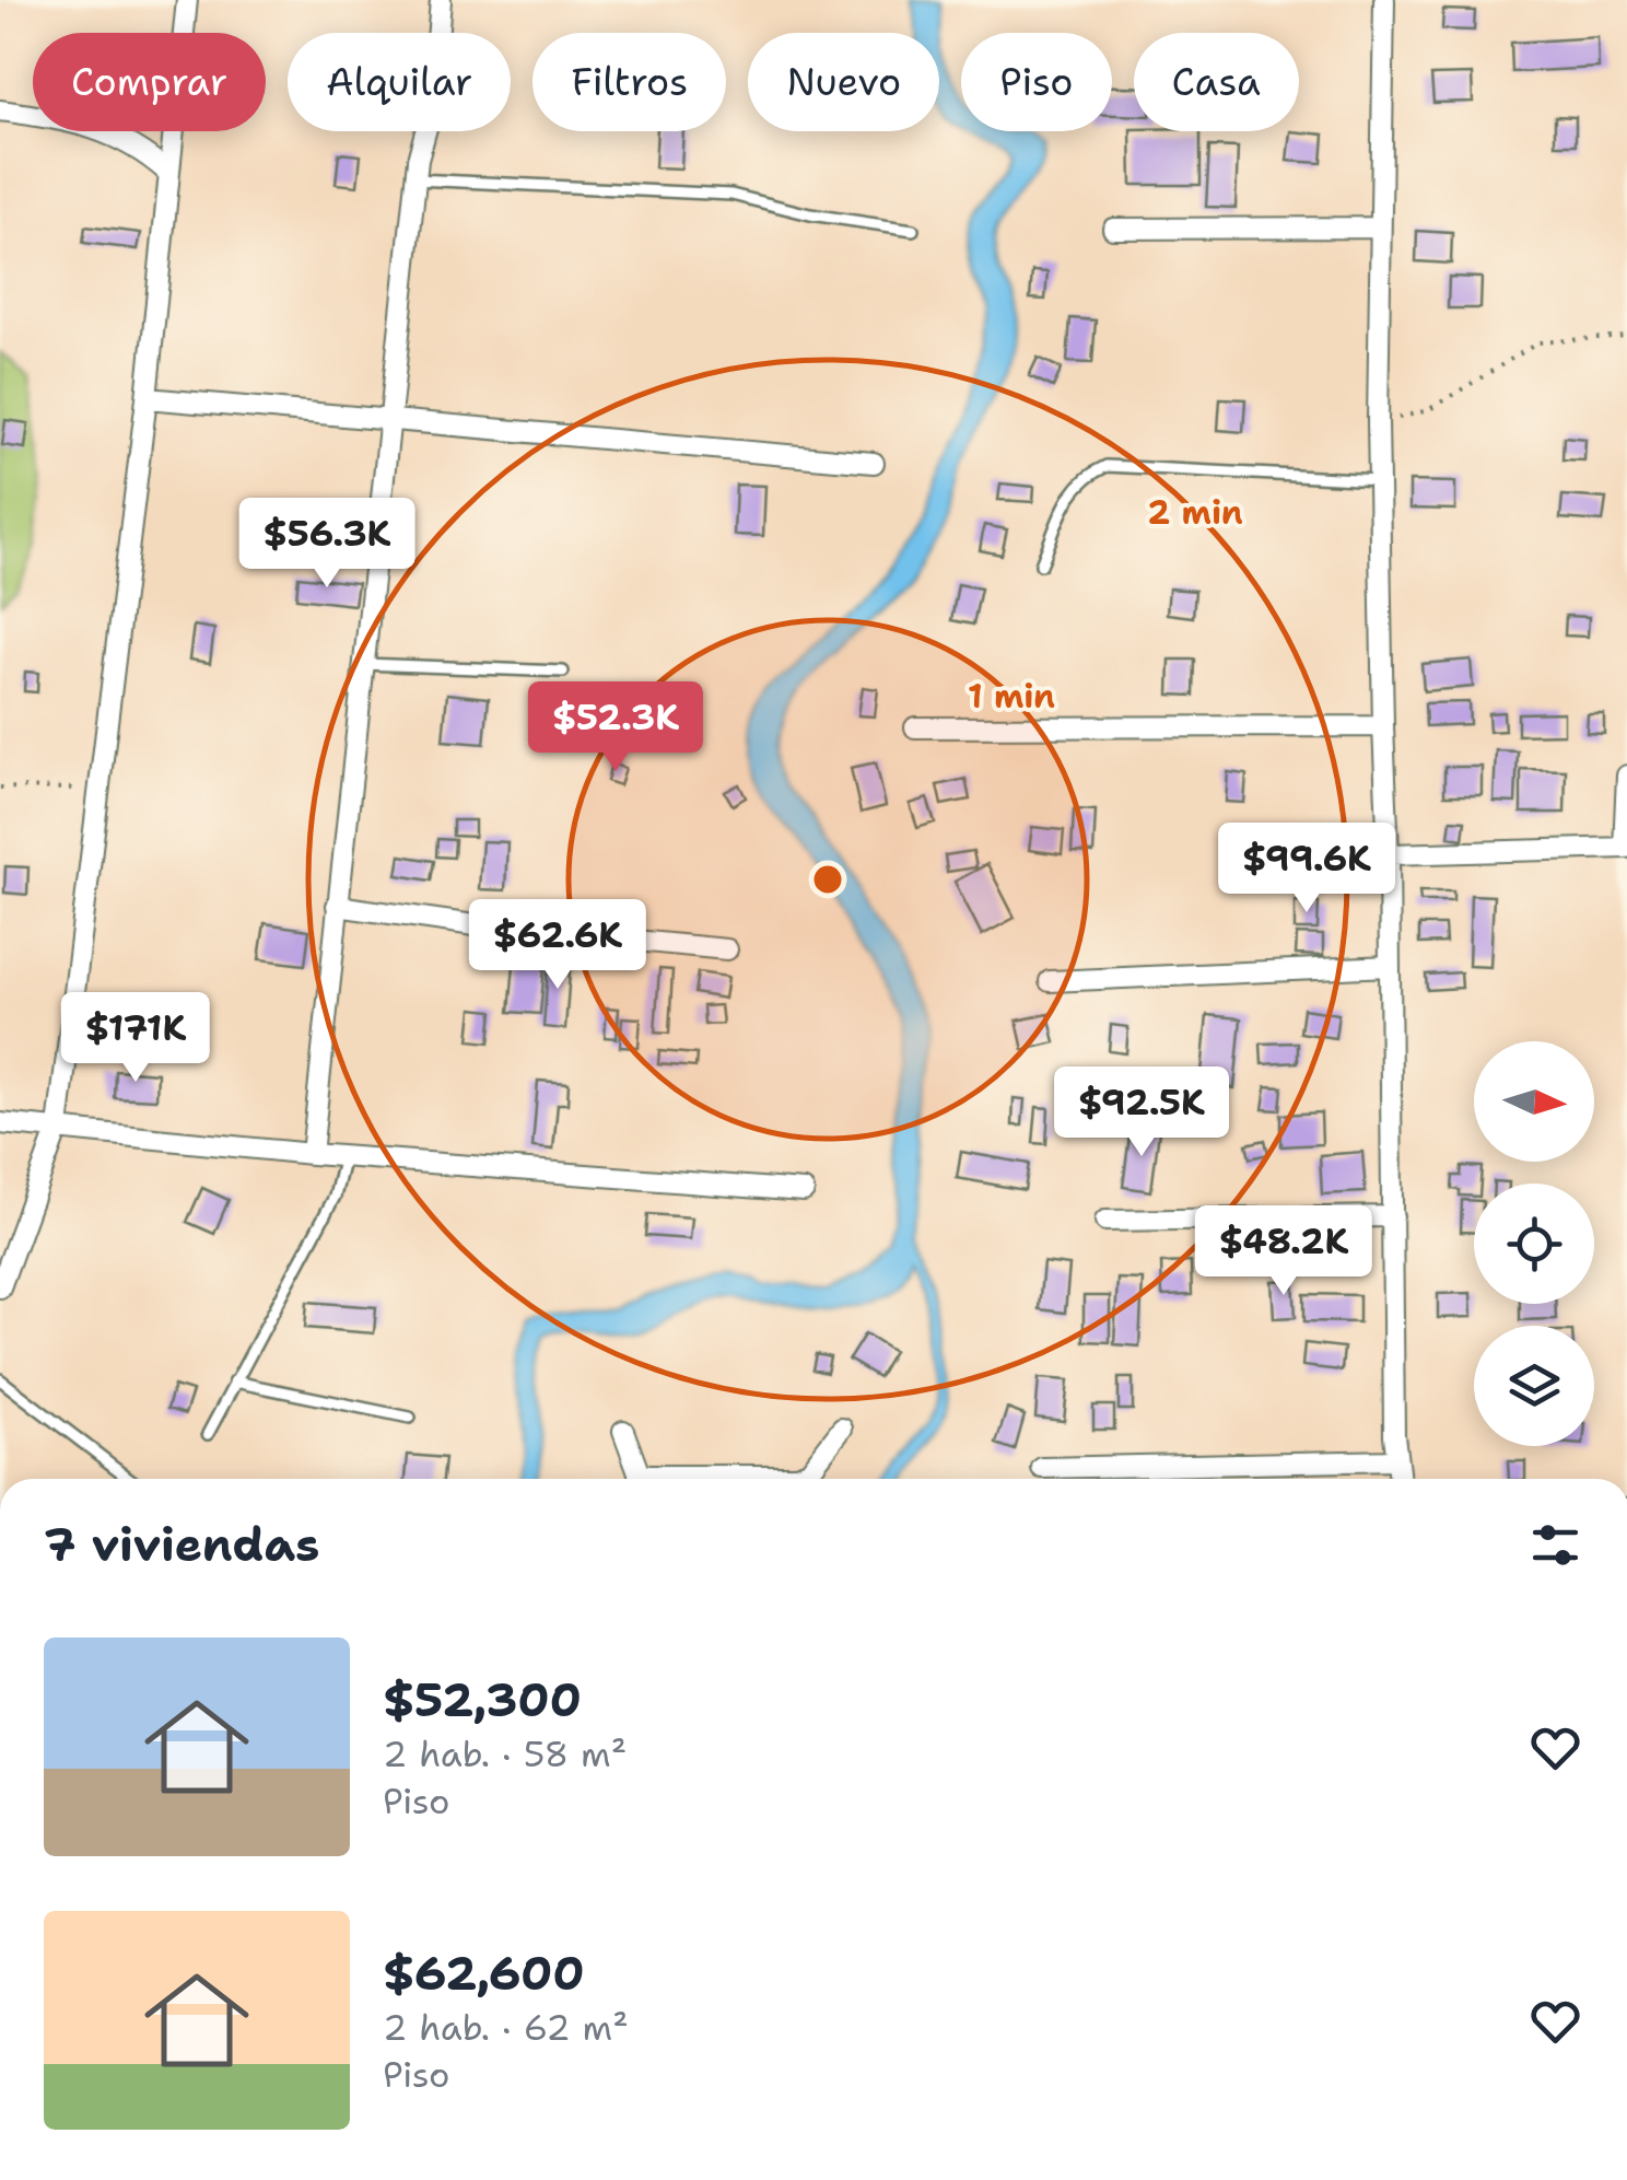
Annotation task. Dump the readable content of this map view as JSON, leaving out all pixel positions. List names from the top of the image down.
{
  "north": "right",
  "page": {
    "chip": [
      "Comprar",
      "Alquilar",
      "Filtros",
      "Nuevo",
      "Piso",
      "Casa"
    ],
    "price": [
      "$56.3K",
      "$52.3K",
      "$99.6K",
      "$62.6K",
      "$171K",
      "$92.5K",
      "$48.2K"
    ],
    "heading": "7 viviendas",
    "list": [
      {
        "name": "$52,300",
        "note": "2 hab. · 58 m² · Piso"
      },
      {
        "name": "$62,600",
        "note": "2 hab. · 62 m² · Piso"
      }
    ]
  },
  "rings": ["2 min", "1 min"]
}
